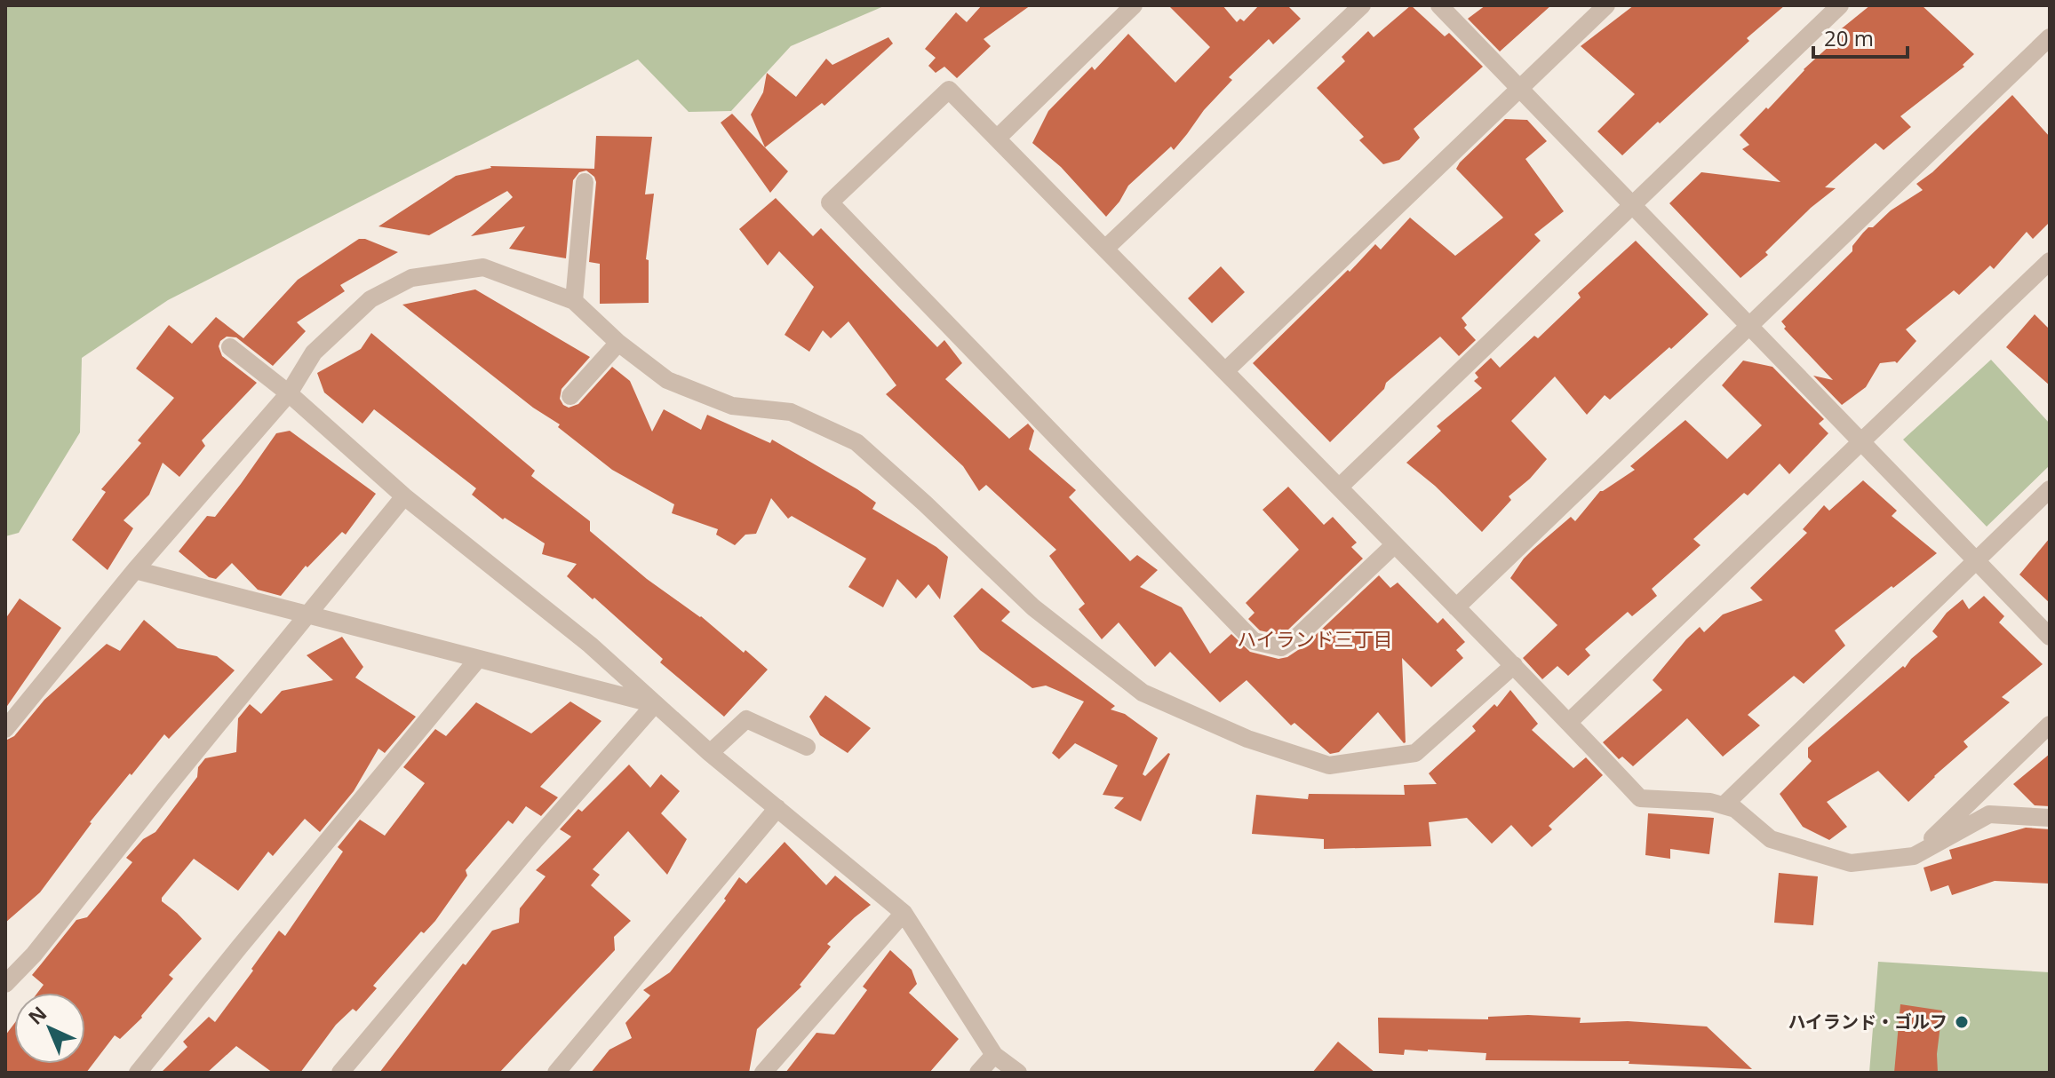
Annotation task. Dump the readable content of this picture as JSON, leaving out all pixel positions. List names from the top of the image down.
{
  "districts": ["ハイランド三丁目"],
  "places": ["ハイランド・ゴルフ"],
  "scale_bar": "20 m",
  "north": "top left"
}
